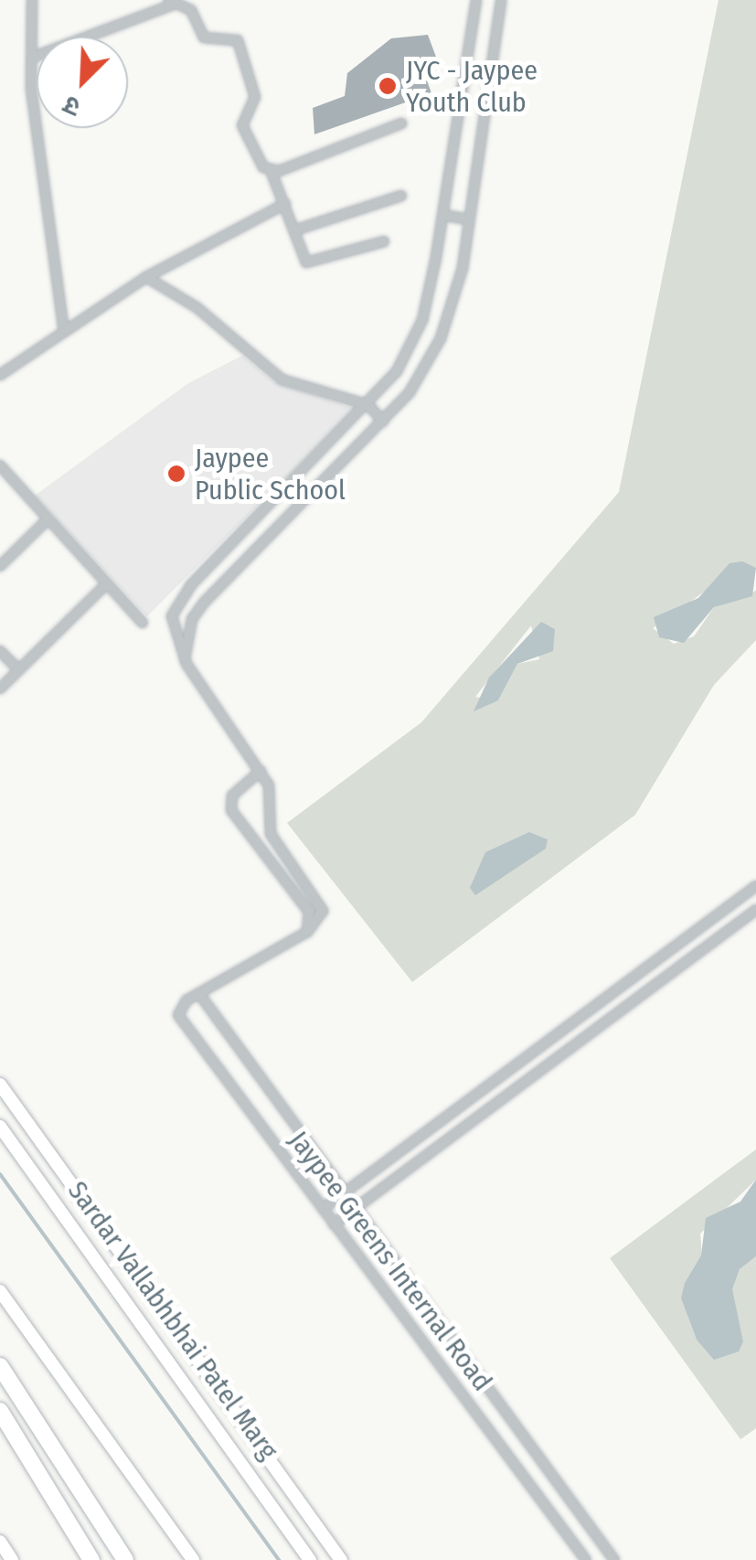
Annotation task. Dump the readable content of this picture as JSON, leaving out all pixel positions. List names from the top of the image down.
{
  "streets": {
    "street": ["Jaypee Greens Internal Road", "Sardar Vallabhbhai Patel Marg"]
  },
  "places": ["JYC - Jaypee Youth Club", "Jaypee Public School"],
  "north": "bottom left"
}
